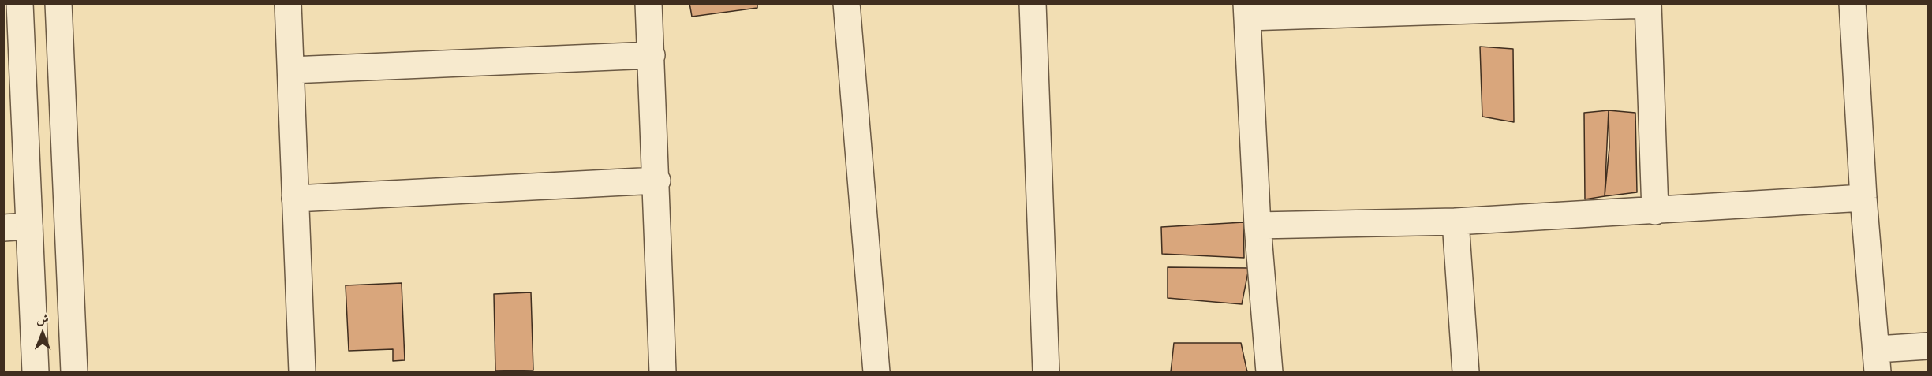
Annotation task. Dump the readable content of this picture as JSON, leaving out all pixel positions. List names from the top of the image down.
{
  "north": "top"
}
